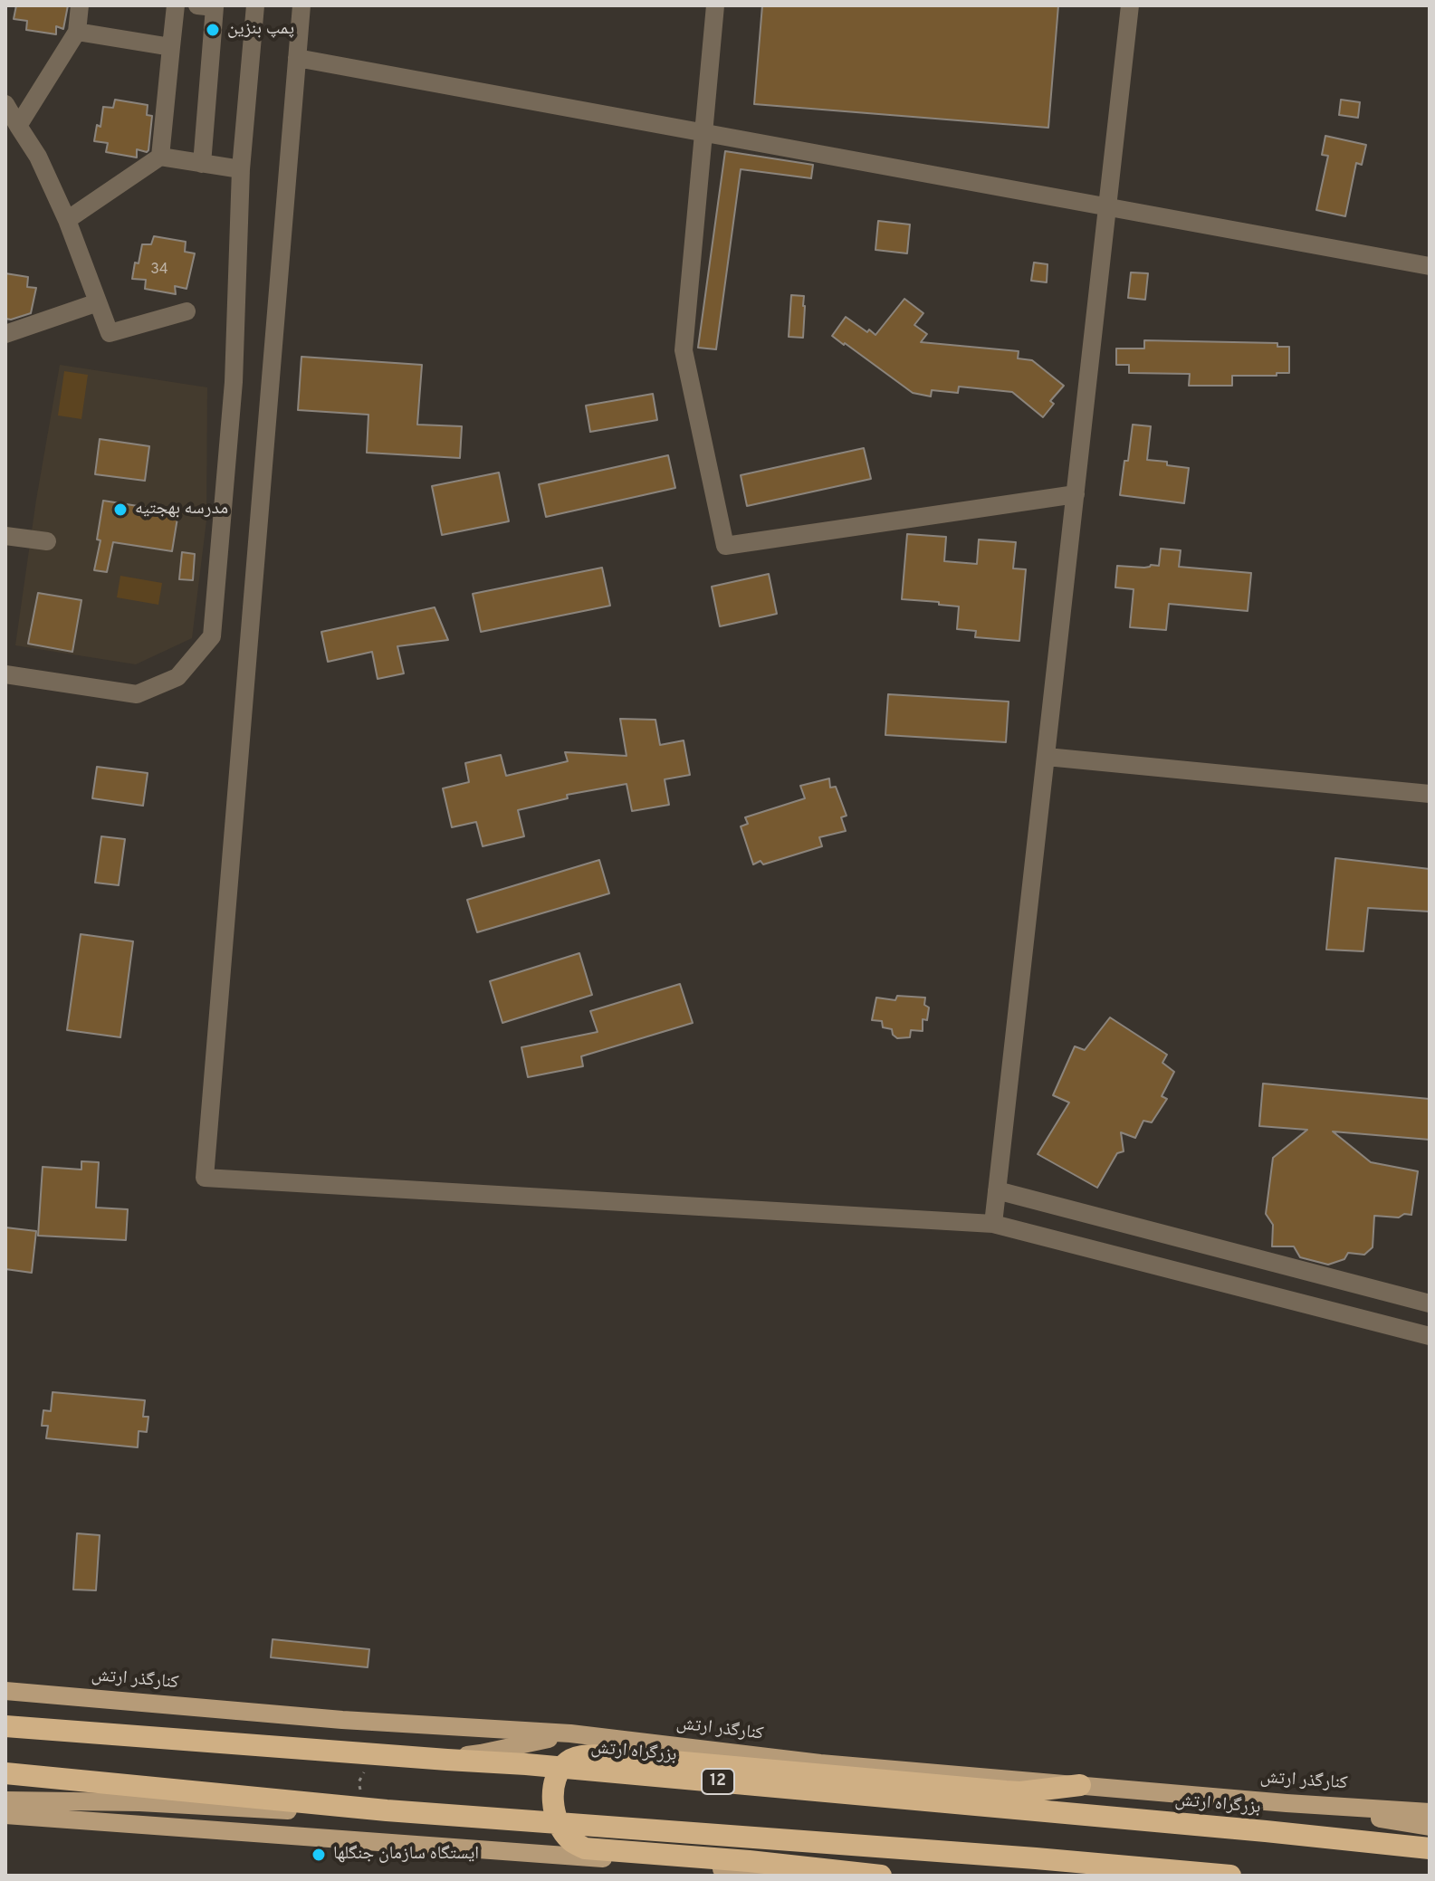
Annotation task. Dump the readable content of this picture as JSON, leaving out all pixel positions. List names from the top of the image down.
{
  "streets": {
    "highway": ["بزرگراه ارتش", "12"],
    "main road": ["کنارگذر ارتش"]
  },
  "places": ["پمپ بنزین", "مدرسه بهجتیه", "ایستگاه سازمان جنگلها"],
  "house_numbers": ["34"]
}
